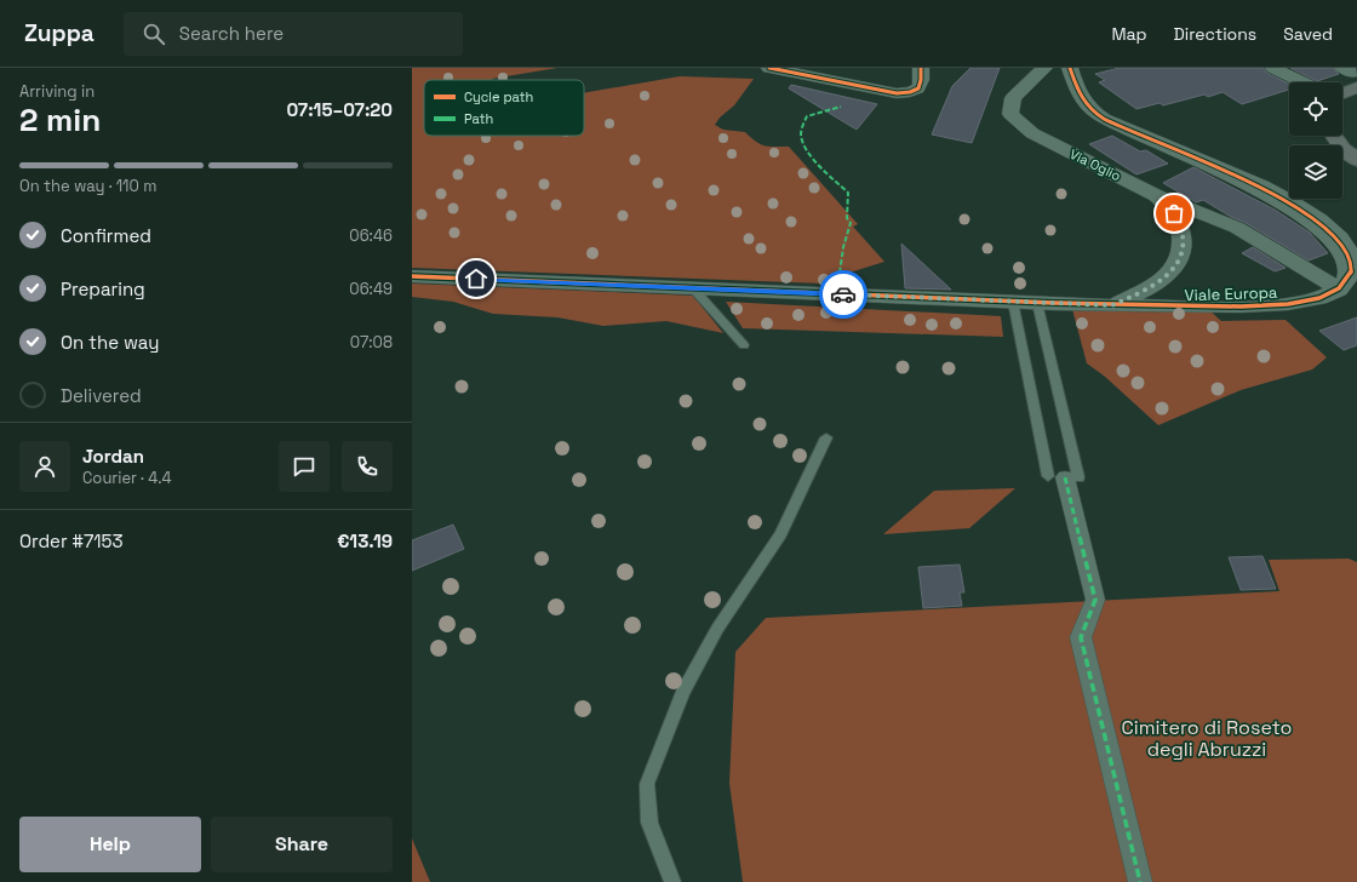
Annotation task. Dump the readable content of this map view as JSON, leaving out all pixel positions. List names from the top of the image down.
{
  "streets": {
    "street": ["Via Oglio", "Viale Europa"]
  },
  "crossings": [
    ["Via Oglio", "Viale Europa"]
  ],
  "parks": ["Cimitero di Roseto degli Abruzzi"],
  "legend": ["Cycle path", "Path"],
  "page": {
    "header": "Zuppa",
    "search": "Search here",
    "nav": ["Map", "Directions", "Saved"],
    "heading": ["2 min", "Arriving in", "07:15–07:20"],
    "panel": [
      "Jordan",
      "Courier · 4.4",
      "Order #7153",
      "€13.19"
    ],
    "bar": "On the way · 110 m",
    "list": [
      ["Confirmed", "06:46"],
      ["Preparing", "06:49"],
      ["On the way", "07:08"],
      "Delivered"
    ],
    "buttons": ["Help", "Share"]
  }
}
